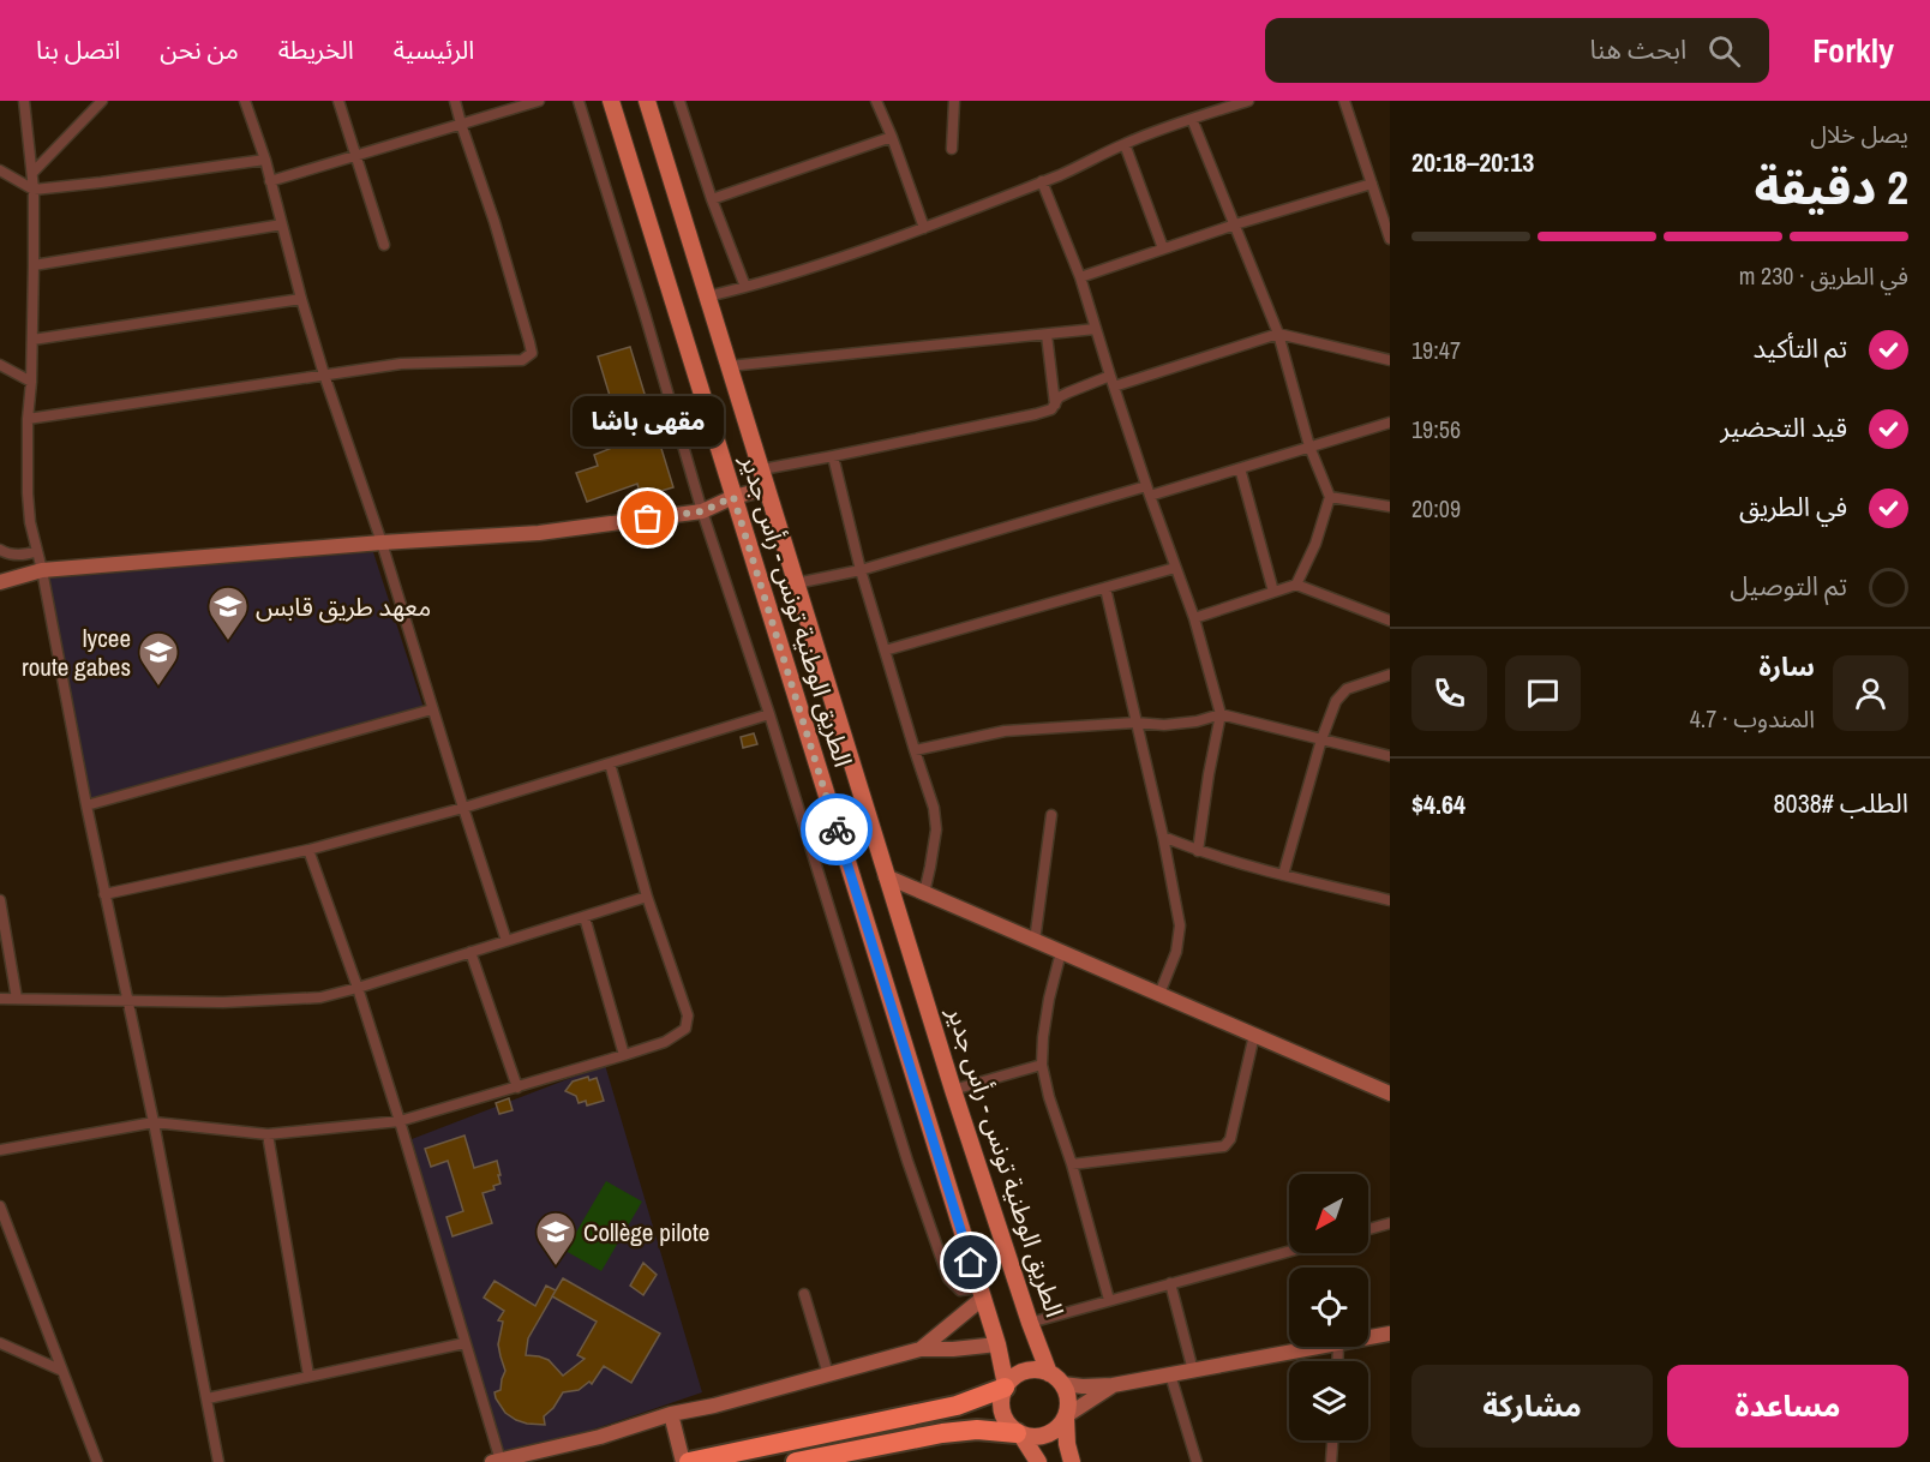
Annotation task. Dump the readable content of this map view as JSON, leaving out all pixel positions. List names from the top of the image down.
{
  "streets": {
    "main road": ["الطريق الوطنية تونس - رأس جدير"]
  },
  "places": {
    "other": ["مقهى باشا"],
    "school or university": ["معهد طريق قابس", "lycee route gabes", "Collège pilote"]
  },
  "north": "bottom left",
  "page": {
    "header": "Forkly",
    "search": "ابحث هنا",
    "nav": [
      "الرئيسية",
      "الخريطة",
      "من نحن",
      "اتصل بنا"
    ],
    "heading": ["2 دقيقة", "يصل خلال", "20:13–20:18"],
    "panel": [
      "سارة",
      "المندوب · 4.7",
      "الطلب #8038",
      "$4.64"
    ],
    "bar": "في الطريق · 230 m",
    "list": [
      ["تم التأكيد", "19:47"],
      ["قيد التحضير", "19:56"],
      ["في الطريق", "20:09"],
      "تم التوصيل"
    ],
    "bubble": "مقهى باشا",
    "buttons": ["مساعدة", "مشاركة"]
  }
}
